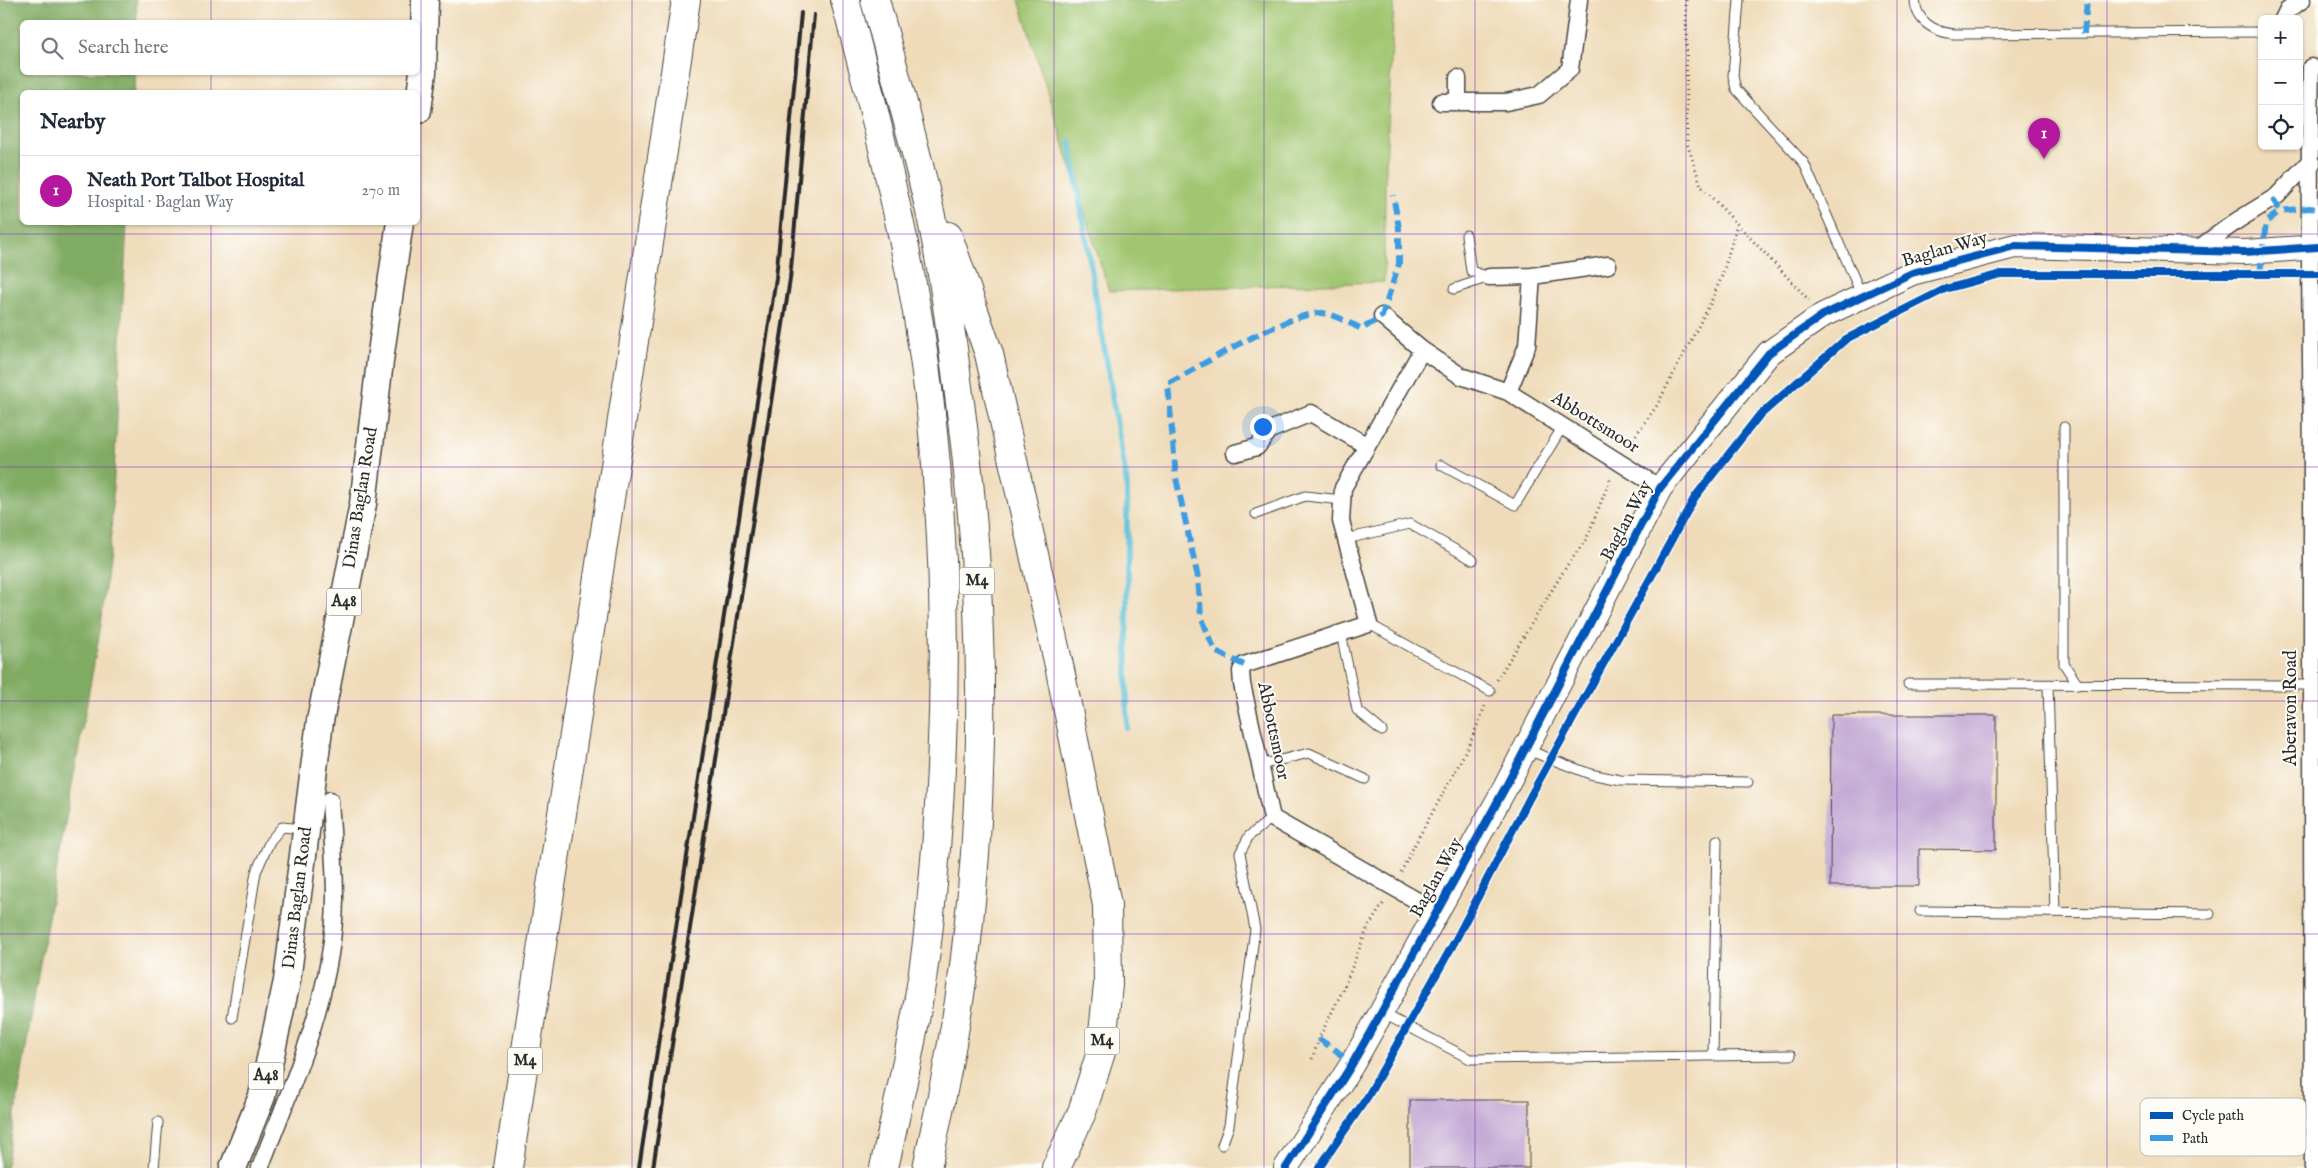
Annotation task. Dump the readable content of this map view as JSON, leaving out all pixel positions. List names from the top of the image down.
{
  "streets": {
    "highway": ["M4"],
    "main road": ["Dinas Baglan Road", "A48"],
    "street": ["Baglan Way", "Abbottsmoor", "Aberavon Road"]
  },
  "crossings": [
    ["Baglan Way", "Abbottsmoor"],
    ["Baglan Way", "Aberavon Road"]
  ],
  "legend": ["Cycle path", "Path"],
  "page": {
    "map_buttons": ["+", "−"],
    "search": "Search here",
    "heading": "Nearby",
    "pins": "1",
    "list": [
      {
        "mark": "1",
        "name": "Neath Port Talbot Hospital",
        "note": "Hospital · Baglan Way",
        "value": "270 m"
      }
    ]
  }
}
